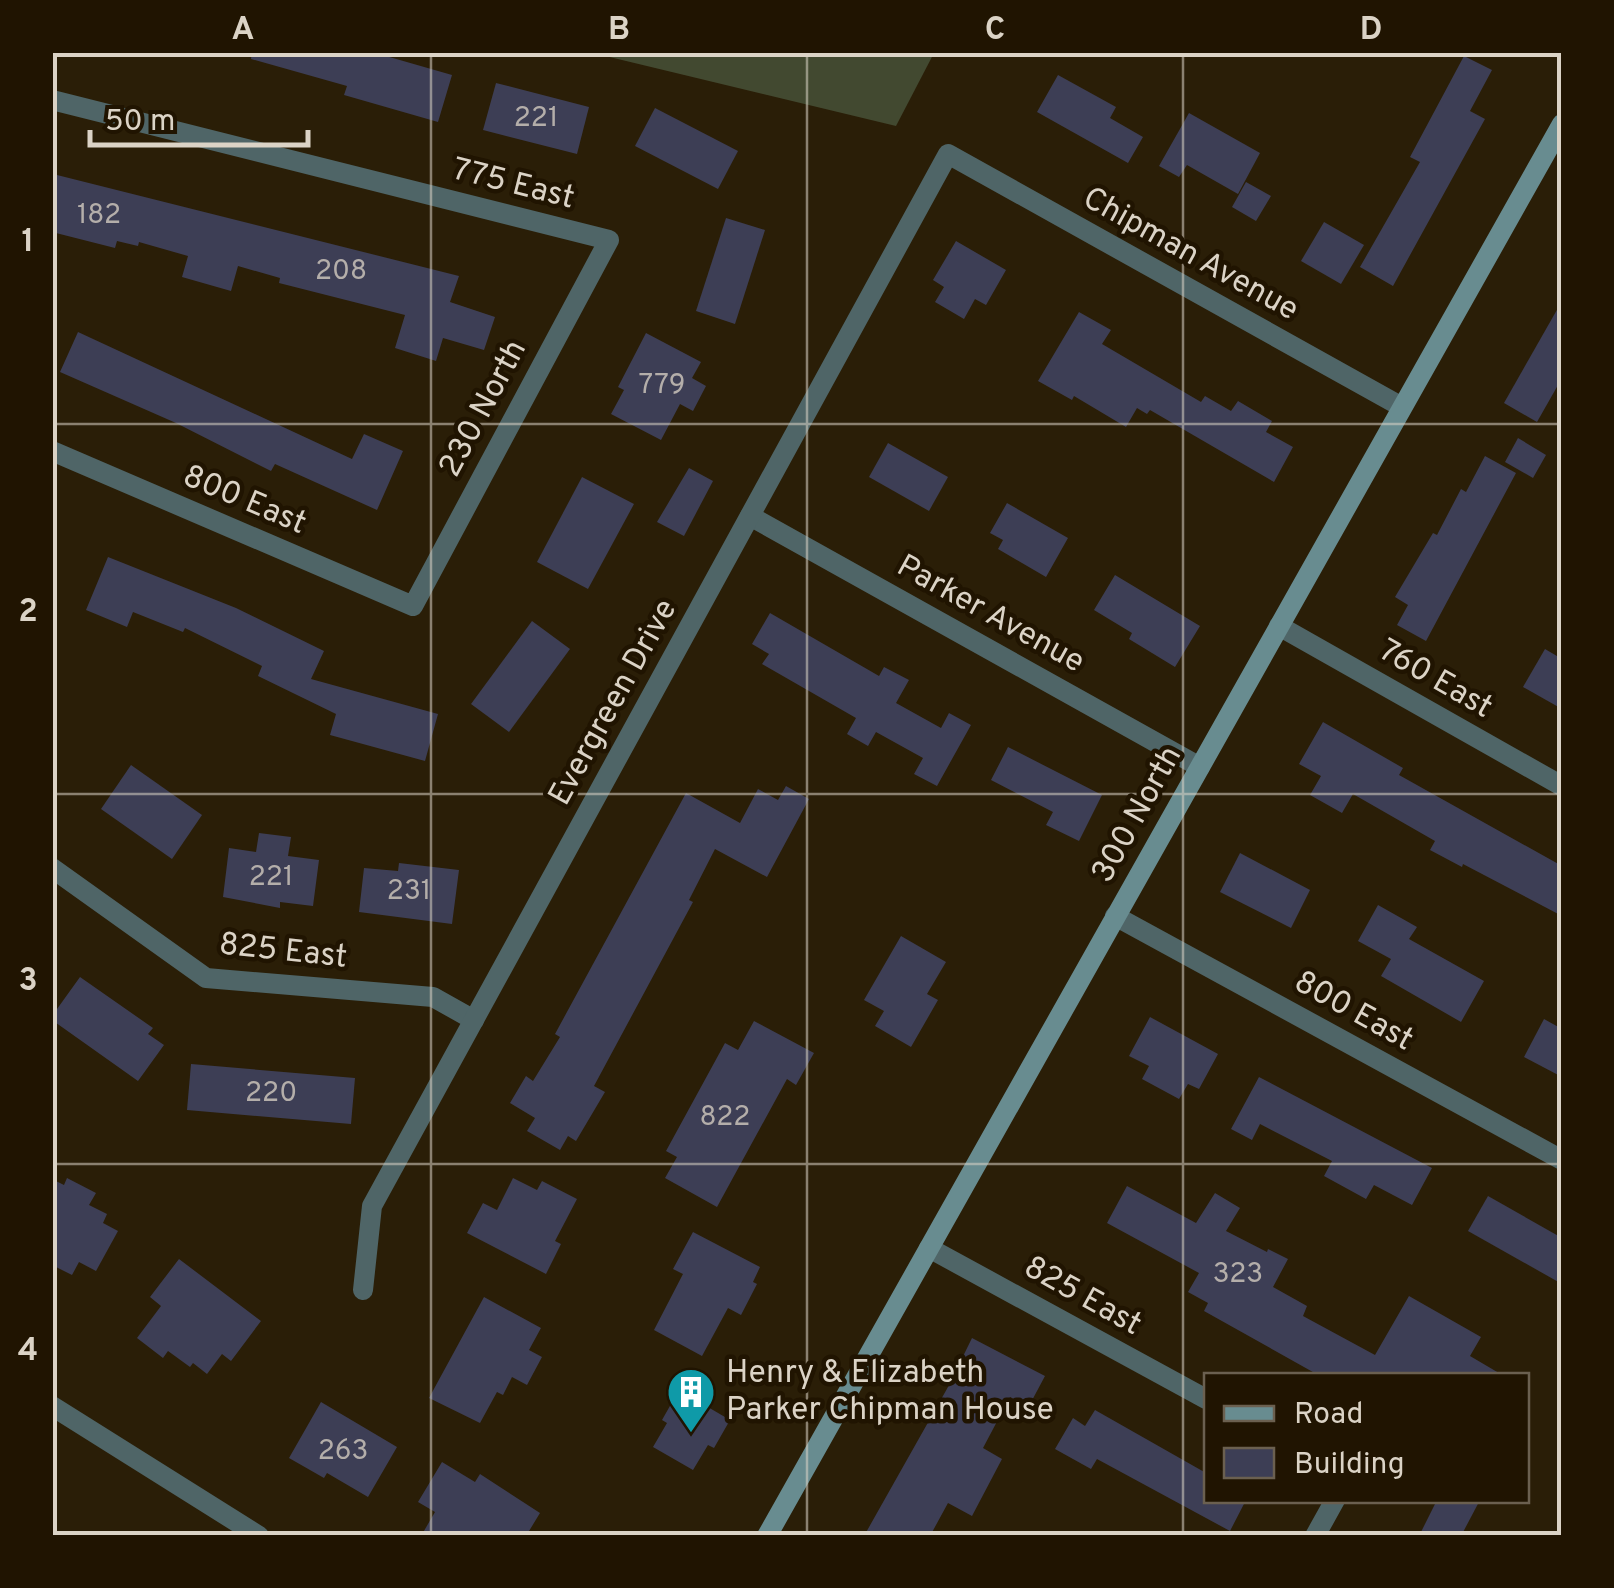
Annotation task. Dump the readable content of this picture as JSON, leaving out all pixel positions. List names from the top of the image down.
{
  "streets": {
    "street": [
      "775 East",
      "Chipman Avenue",
      "230 North",
      "800 East",
      "Parker Avenue",
      "760 East",
      "Evergreen Drive",
      "300 North",
      "825 East"
    ]
  },
  "crossings": [
    ["775 East", "230 North"],
    ["Chipman Avenue", "Evergreen Drive"],
    ["Chipman Avenue", "300 North"],
    ["230 North", "800 East"],
    ["800 East", "300 North"],
    ["Parker Avenue", "Evergreen Drive"],
    ["Parker Avenue", "300 North"],
    ["760 East", "300 North"],
    ["Evergreen Drive", "825 East"],
    ["300 North", "825 East"]
  ],
  "places": {
    "building": ["Henry & Elizabeth Parker Chipman House"]
  },
  "house_numbers": [
    "221",
    "182",
    "208",
    "779",
    "221",
    "231",
    "220",
    "822",
    "323",
    "263"
  ],
  "legend": ["Road", "Building"],
  "scale_bar": "50 m",
  "grid": {
    "columns": [
      "A",
      "B",
      "C",
      "D"
    ],
    "rows": [
      "1",
      "2",
      "3",
      "4"
    ]
  }
}
